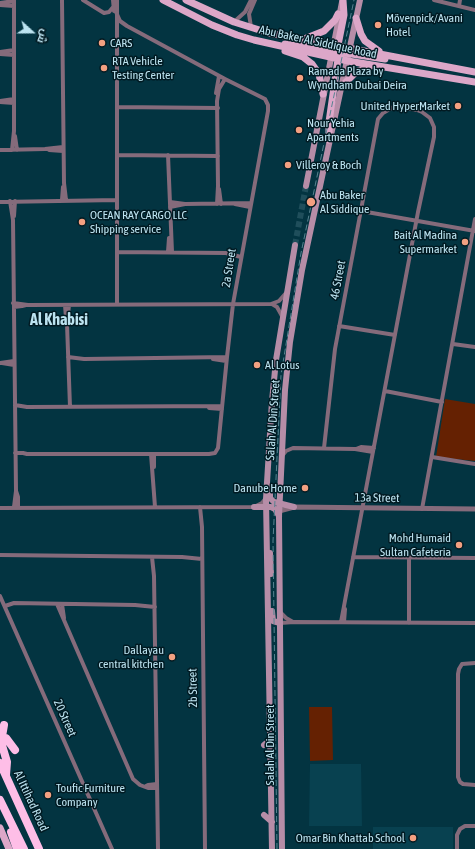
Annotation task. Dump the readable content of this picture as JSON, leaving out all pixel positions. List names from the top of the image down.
{
  "streets": {
    "highway": ["Al Ittihad Road"],
    "main road": ["Abu Baker Al Siddique Road", "Salah Al Din Street"],
    "street": [
      "2a Street",
      "46 Street",
      "13a Street",
      "2b Street",
      "20 Street"
    ]
  },
  "crossings": [
    ["Abu Baker Al Siddique Road", "Salah Al Din Street"]
  ],
  "districts": ["Al Khabisi"],
  "places": [
    "Mövenpick/Avani Hotel",
    "CARS",
    "RTA Vehicle Testing Center",
    "Ramada Plaza by Wyndham Dubai Deira",
    "United HyperMarket",
    "Nour Yehia Apartments",
    "Villeroy & Boch",
    "Abu Baker Al Siddique",
    "OCEAN RAY CARGO LLC Shipping service",
    "Bait Al Madina Supermarket",
    "Al Lotus",
    "Danube Home",
    "Mohd Humaid Sultan Cafeteria",
    "Dallayau central kitchen",
    "Toufic Furniture Company",
    "Omar Bin Khattab School"
  ],
  "north": "right"
}
